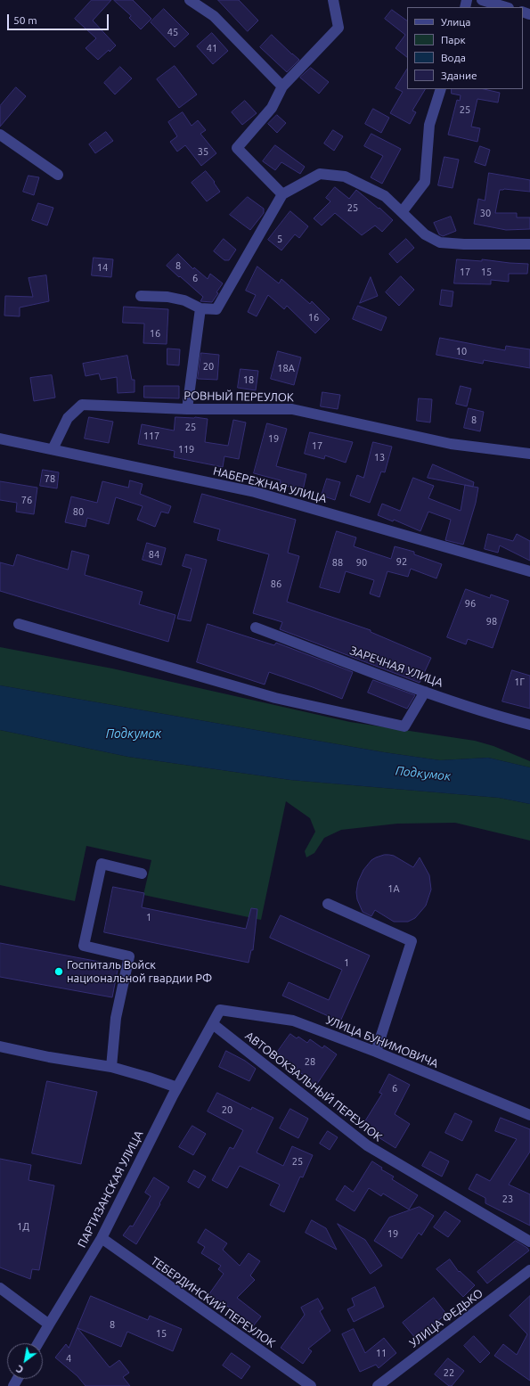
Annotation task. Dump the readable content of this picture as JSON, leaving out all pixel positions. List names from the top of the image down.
{
  "streets": {
    "street": [
      "РОВНЫЙ ПЕРЕУЛОК",
      "НАБЕРЕЖНАЯ УЛИЦА",
      "ЗАРЕЧНАЯ УЛИЦА",
      "УЛИЦА БУНИМОВИЧА",
      "АВТОВОКЗАЛЬНЫЙ ПЕРЕУЛОК",
      "ПАРТИЗАНСКАЯ УЛИЦА",
      "ТЕБЕРДИНСКИЙ ПЕРЕУЛОК",
      "УЛИЦА ФЕДЬКО"
    ]
  },
  "crossings": [
    ["РОВНЫЙ ПЕРЕУЛОК", "НАБЕРЕЖНАЯ УЛИЦА"],
    ["УЛИЦА БУНИМОВИЧА", "ПАРТИЗАНСКАЯ УЛИЦА"],
    ["АВТОВОКЗАЛЬНЫЙ ПЕРЕУЛОК", "ПАРТИЗАНСКАЯ УЛИЦА"],
    ["ПАРТИЗАНСКАЯ УЛИЦА", "ТЕБЕРДИНСКИЙ ПЕРЕУЛОК"]
  ],
  "water": ["Подкумок"],
  "places": ["Госпиталь Войск национальной гвардии РФ"],
  "house_numbers": [
    "45",
    "41",
    "25",
    "35",
    "25",
    "30",
    "5",
    "8",
    "14",
    "17",
    "15",
    "6",
    "16",
    "16",
    "10",
    "20",
    "18А",
    "18",
    "8",
    "25",
    "117",
    "19",
    "17",
    "119",
    "13",
    "78",
    "76",
    "80",
    "84",
    "92",
    "88",
    "90",
    "86",
    "96",
    "98",
    "1Г",
    "1А",
    "1",
    "1",
    "28",
    "6",
    "20",
    "25",
    "23",
    "1Д",
    "19",
    "8",
    "15",
    "11",
    "4",
    "22"
  ],
  "legend": [
    "Улица",
    "Парк",
    "Вода",
    "Здание"
  ],
  "scale_bar": "50 m",
  "north": "bottom left"
}
